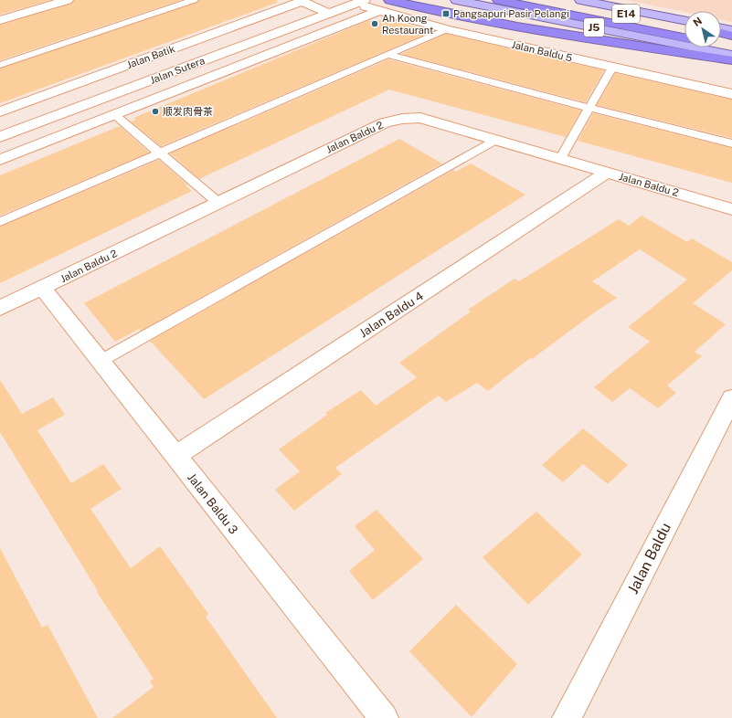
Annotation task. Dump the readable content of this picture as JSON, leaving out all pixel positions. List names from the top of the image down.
{
  "streets": {
    "highway": ["E14"],
    "main road": ["J5"],
    "street": [
      "Jalan Baldu 5",
      "Jalan Batik",
      "Jalan Sutera",
      "Jalan Baldu 2",
      "Jalan Baldu 4",
      "Jalan Baldu 3",
      "Jalan Baldu"
    ]
  },
  "crossings": [
    ["Jalan Baldu 5", "Jalan Sutera"],
    ["Jalan Batik", "Jalan Sutera"],
    ["Jalan Baldu 2", "Jalan Baldu 4"],
    ["Jalan Baldu 2", "Jalan Baldu 3"],
    ["Jalan Baldu 4", "Jalan Baldu 3"]
  ],
  "places": {
    "transit": ["Pangsapuri Pasir Pelangi"],
    "other": ["Ah Koong Restaurant", "顺发肉骨茶"]
  },
  "north": "top left"
}
